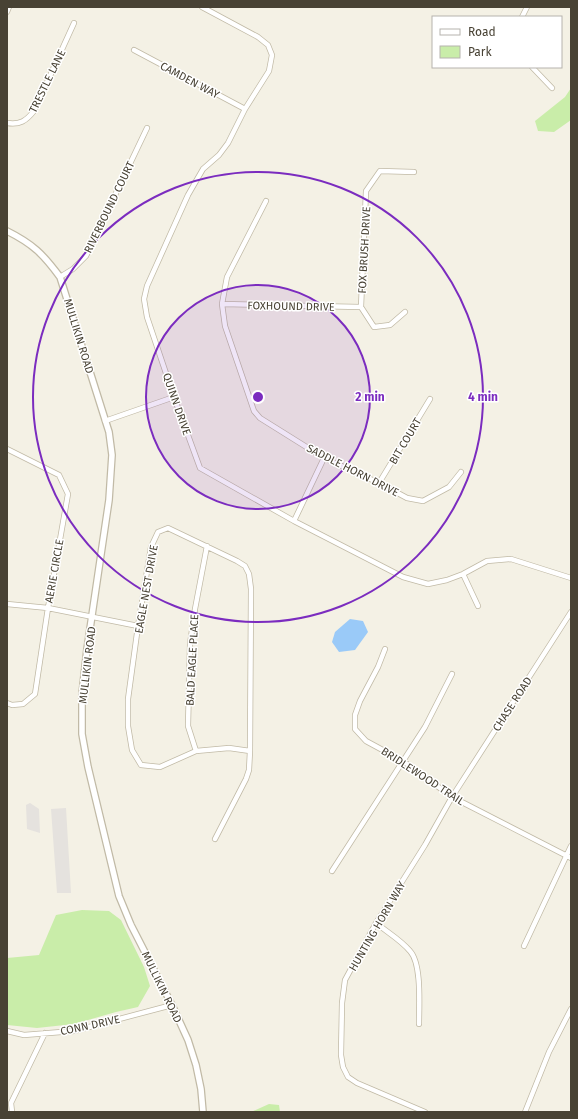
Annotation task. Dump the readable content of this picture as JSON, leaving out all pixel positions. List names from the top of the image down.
{
  "streets": {
    "street": [
      "CAMDEN WAY",
      "TRESTLE LANE",
      "RIVERBOUND COURT",
      "FOX BRUSH DRIVE",
      "FOXHOUND DRIVE",
      "MULLIKIN ROAD",
      "QUINN DRIVE",
      "BIT COURT",
      "SADDLE HORN DRIVE",
      "AERIE CIRCLE",
      "EAGLE NEST DRIVE",
      "BALD EAGLE PLACE",
      "CHASE ROAD",
      "BRIDLEWOOD TRAIL",
      "HUNTING HORN WAY",
      "CONN DRIVE"
    ]
  },
  "crossings": [
    ["CAMDEN WAY", "QUINN DRIVE"],
    ["RIVERBOUND COURT", "MULLIKIN ROAD"],
    ["FOX BRUSH DRIVE", "FOXHOUND DRIVE"],
    ["FOXHOUND DRIVE", "SADDLE HORN DRIVE"],
    ["MULLIKIN ROAD", "CONN DRIVE"],
    ["BIT COURT", "SADDLE HORN DRIVE"],
    ["EAGLE NEST DRIVE", "BALD EAGLE PLACE"],
    ["CHASE ROAD", "BRIDLEWOOD TRAIL"],
    ["CHASE ROAD", "HUNTING HORN WAY"],
    ["BRIDLEWOOD TRAIL", "HUNTING HORN WAY"]
  ],
  "legend": ["Road", "Park"],
  "rings": ["2 min", "4 min"]
}
